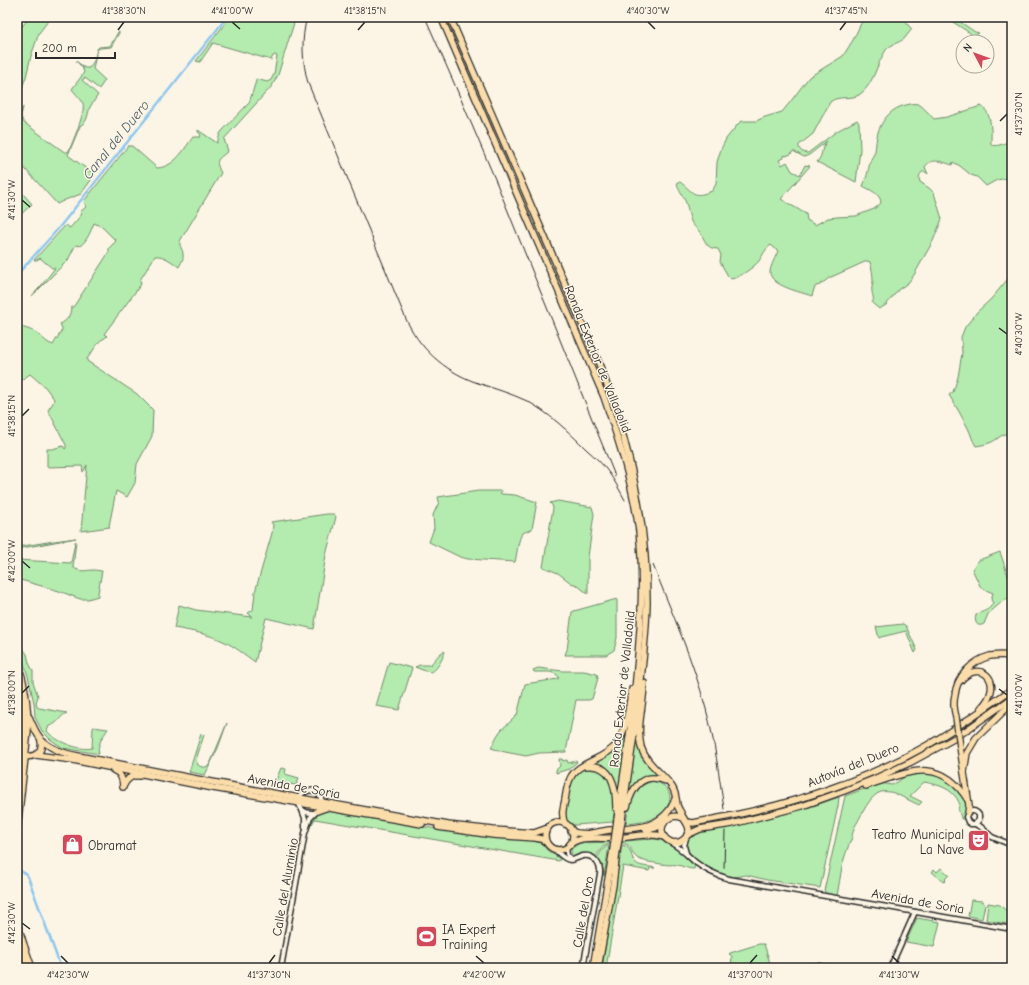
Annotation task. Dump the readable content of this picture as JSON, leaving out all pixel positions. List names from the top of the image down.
{
  "streets": {
    "highway": ["Ronda Exterior de Valladolid", "Autovía del Duero", "Avenida de Soria"],
    "street": ["Calle del Aluminio", "Calle del Oro"]
  },
  "crossings": [
    ["Autovía del Duero", "Avenida de Soria"],
    ["Avenida de Soria", "Calle del Aluminio"],
    ["Avenida de Soria", "Calle del Oro"]
  ],
  "water": ["Canal del Duero"],
  "places": {
    "theatre": ["Teatro Municipal La Nave"],
    "shop": ["Obramat"],
    "sports": ["IA Expert Training"]
  },
  "scale_bar": "200 m",
  "north": "top left",
  "coordinates": [
    "41°38'30\"N",
    "4°41'00\"W",
    "41°38'15\"N",
    "4°40'30\"W",
    "41°37'45\"N",
    "41°37'30\"N",
    "4°41'30\"W",
    "4°42'00\"W",
    "41°38'00\"N",
    "4°42'30\"W",
    "41°37'00\"N"
  ]
}
